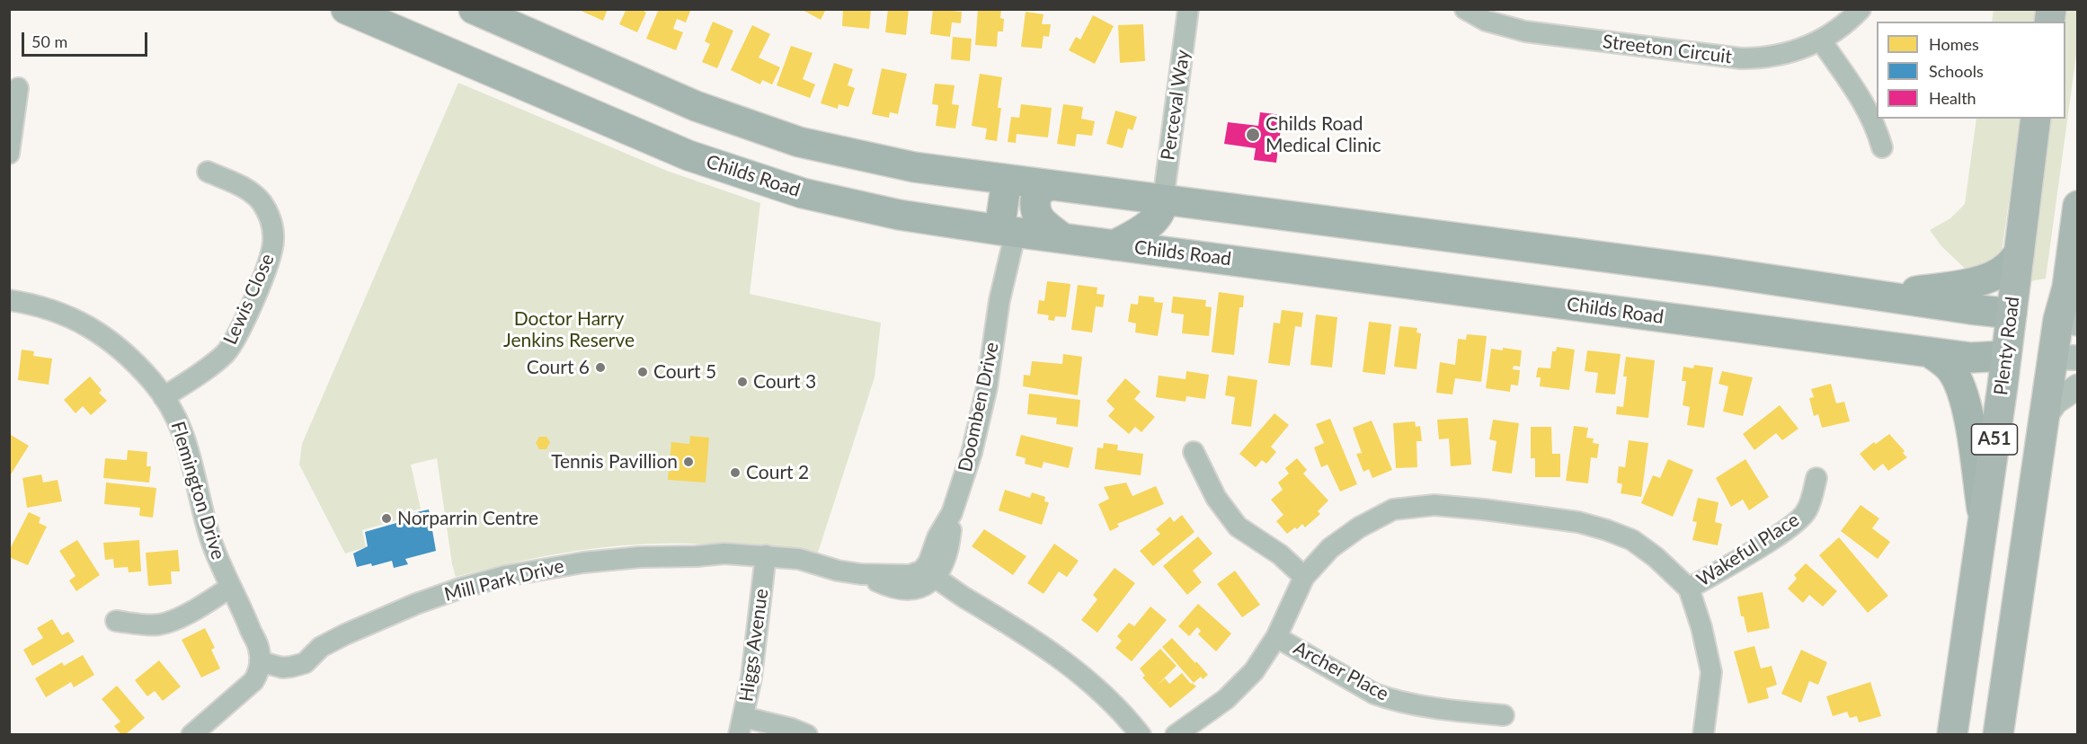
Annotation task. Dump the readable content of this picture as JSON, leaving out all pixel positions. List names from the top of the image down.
{
  "streets": {
    "highway": ["Childs Road", "Plenty Road", "A51"],
    "street": [
      "Streeton Circuit",
      "Perceval Way",
      "Lewis Close",
      "Doomben Drive",
      "Flemington Drive",
      "Wakeful Place",
      "Mill Park Drive",
      "Higgs Avenue",
      "Archer Place"
    ]
  },
  "crossings": [
    ["Childs Road", "Plenty Road"],
    ["Childs Road", "Doomben Drive"],
    ["Childs Road", "A51"],
    ["Lewis Close", "Flemington Drive"],
    ["Doomben Drive", "Mill Park Drive"],
    ["Flemington Drive", "Mill Park Drive"],
    ["Mill Park Drive", "Higgs Avenue"]
  ],
  "parks": ["Doctor Harry Jenkins Reserve"],
  "places": [
    "Childs Road Medical Clinic",
    "Court 6",
    "Court 5",
    "Court 3",
    "Tennis Pavillion",
    "Court 2",
    "Norparrin Centre"
  ],
  "legend": ["Homes", "Schools", "Health"],
  "scale_bar": "50 m"
}
